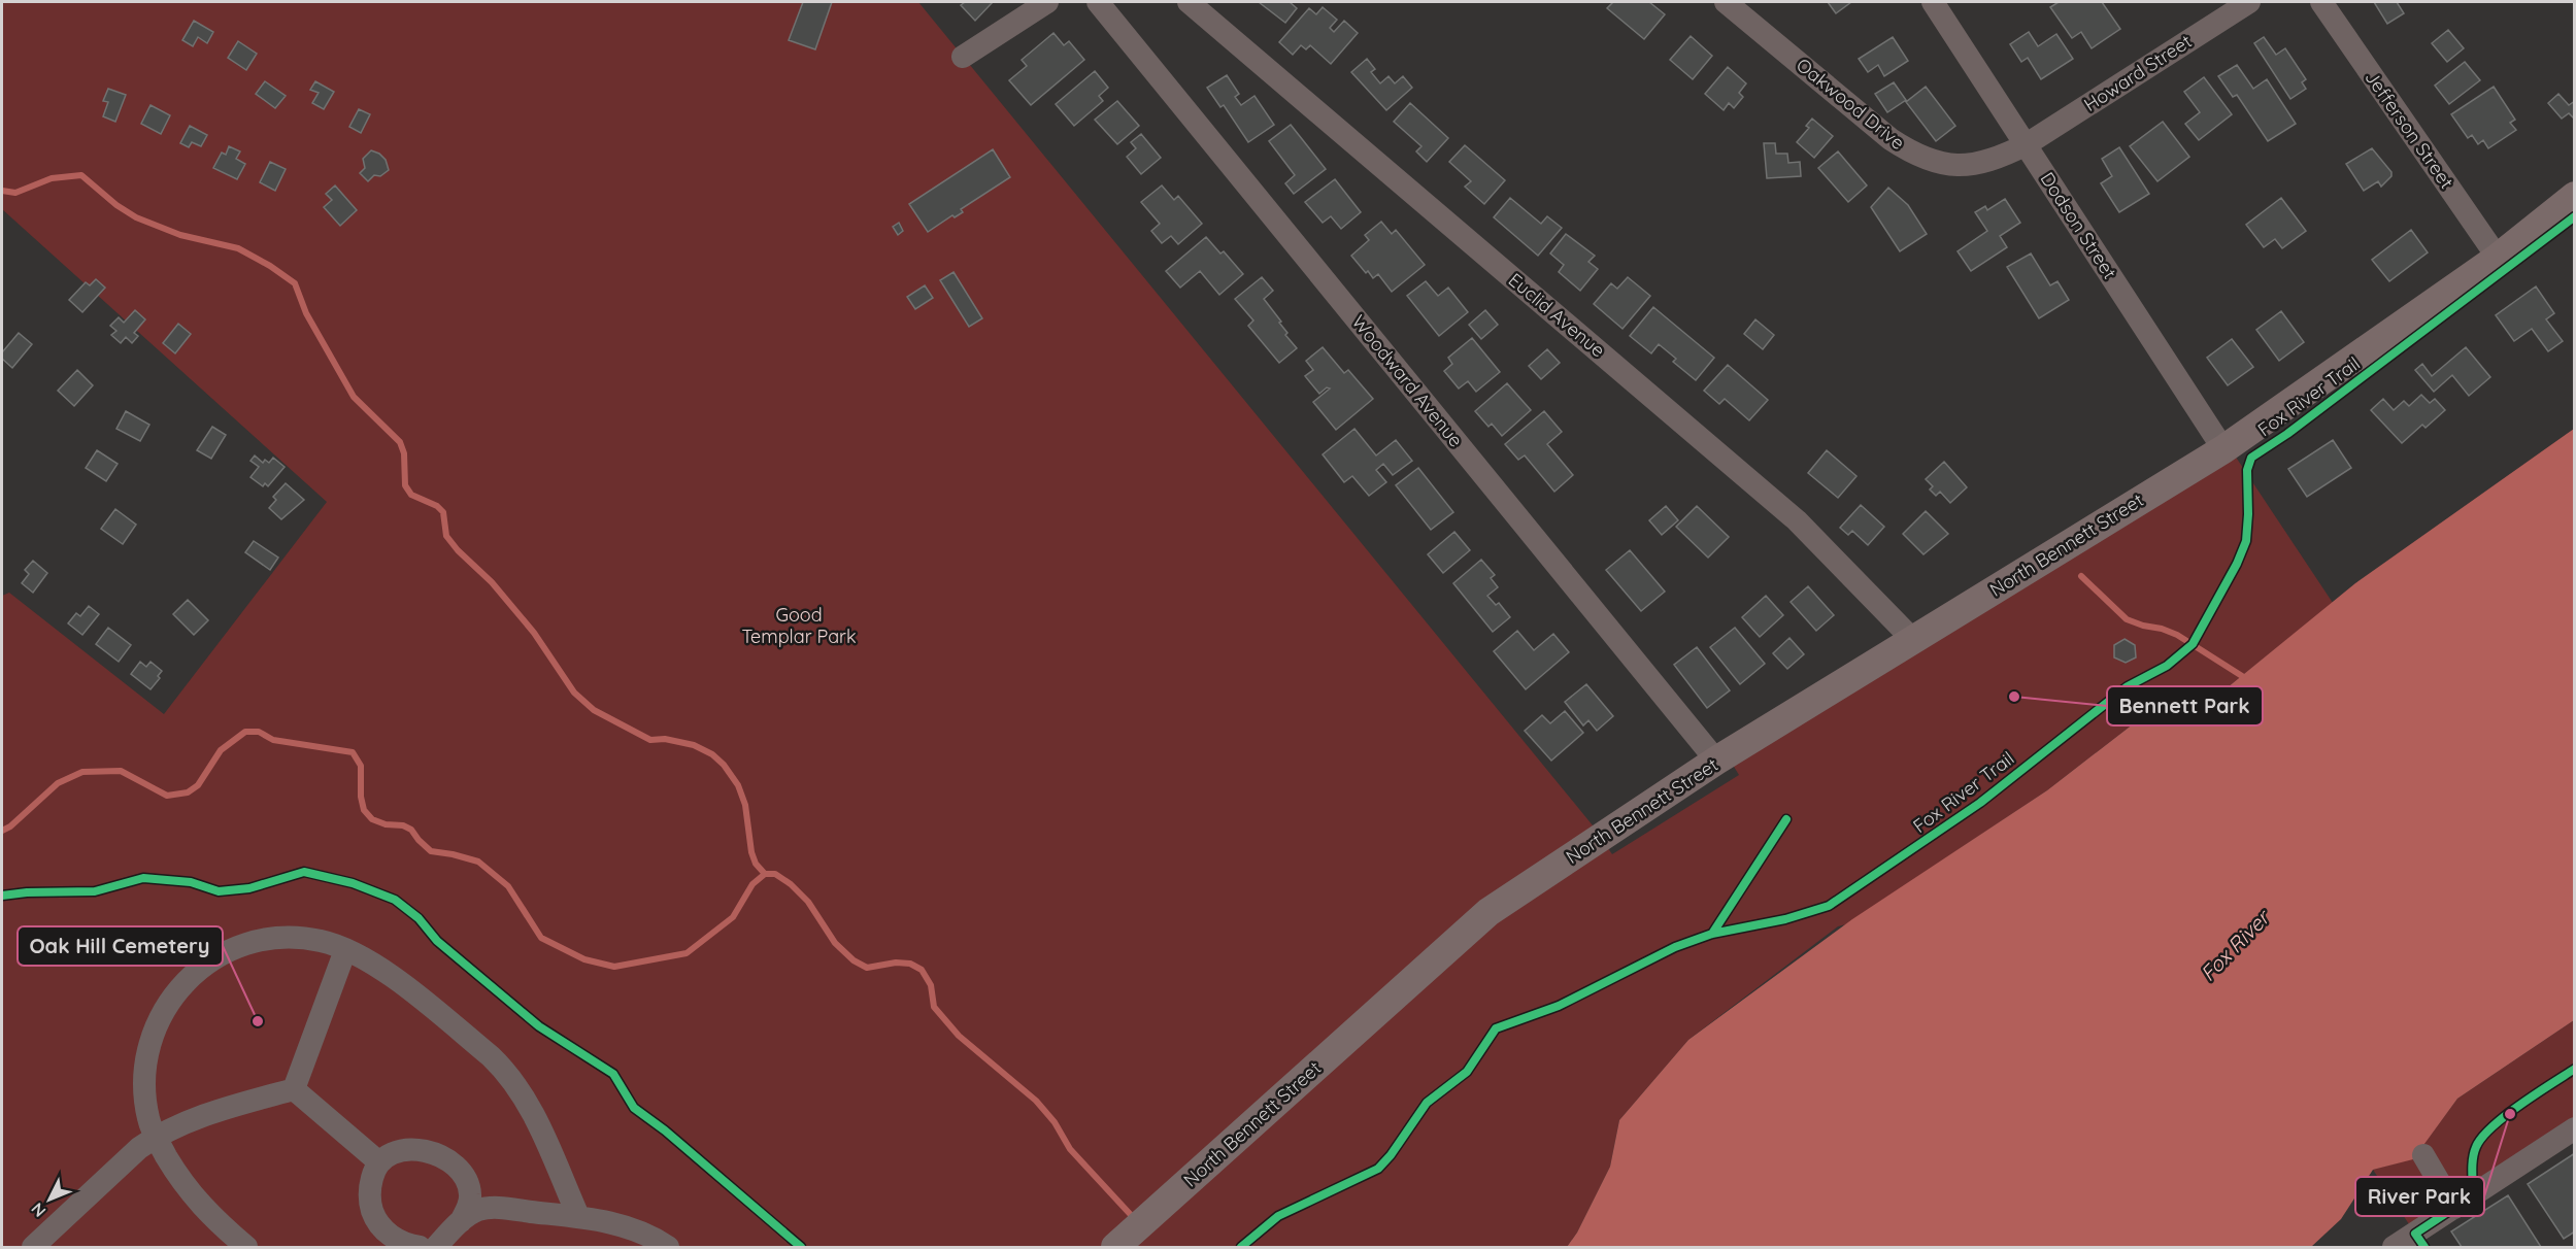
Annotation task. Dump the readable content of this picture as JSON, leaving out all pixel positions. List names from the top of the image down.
{
  "streets": {
    "main road": ["North Bennett Street"],
    "street": [
      "Howard Street",
      "Oakwood Drive",
      "Jefferson Street",
      "Dodson Street",
      "Euclid Avenue",
      "Woodward Avenue"
    ],
    "cycle path": ["Fox River Trail"]
  },
  "crossings": [
    ["Howard Street", "Oakwood Drive"],
    ["Howard Street", "Dodson Street"],
    ["Oakwood Drive", "Dodson Street"],
    ["Jefferson Street", "North Bennett Street"],
    ["Dodson Street", "North Bennett Street"],
    ["Euclid Avenue", "North Bennett Street"],
    ["Woodward Avenue", "North Bennett Street"]
  ],
  "water": ["Fox River"],
  "parks": ["Good Templar Park"],
  "places": ["Bennett Park", "Oak Hill Cemetery", "River Park"],
  "north": "bottom left"
}
